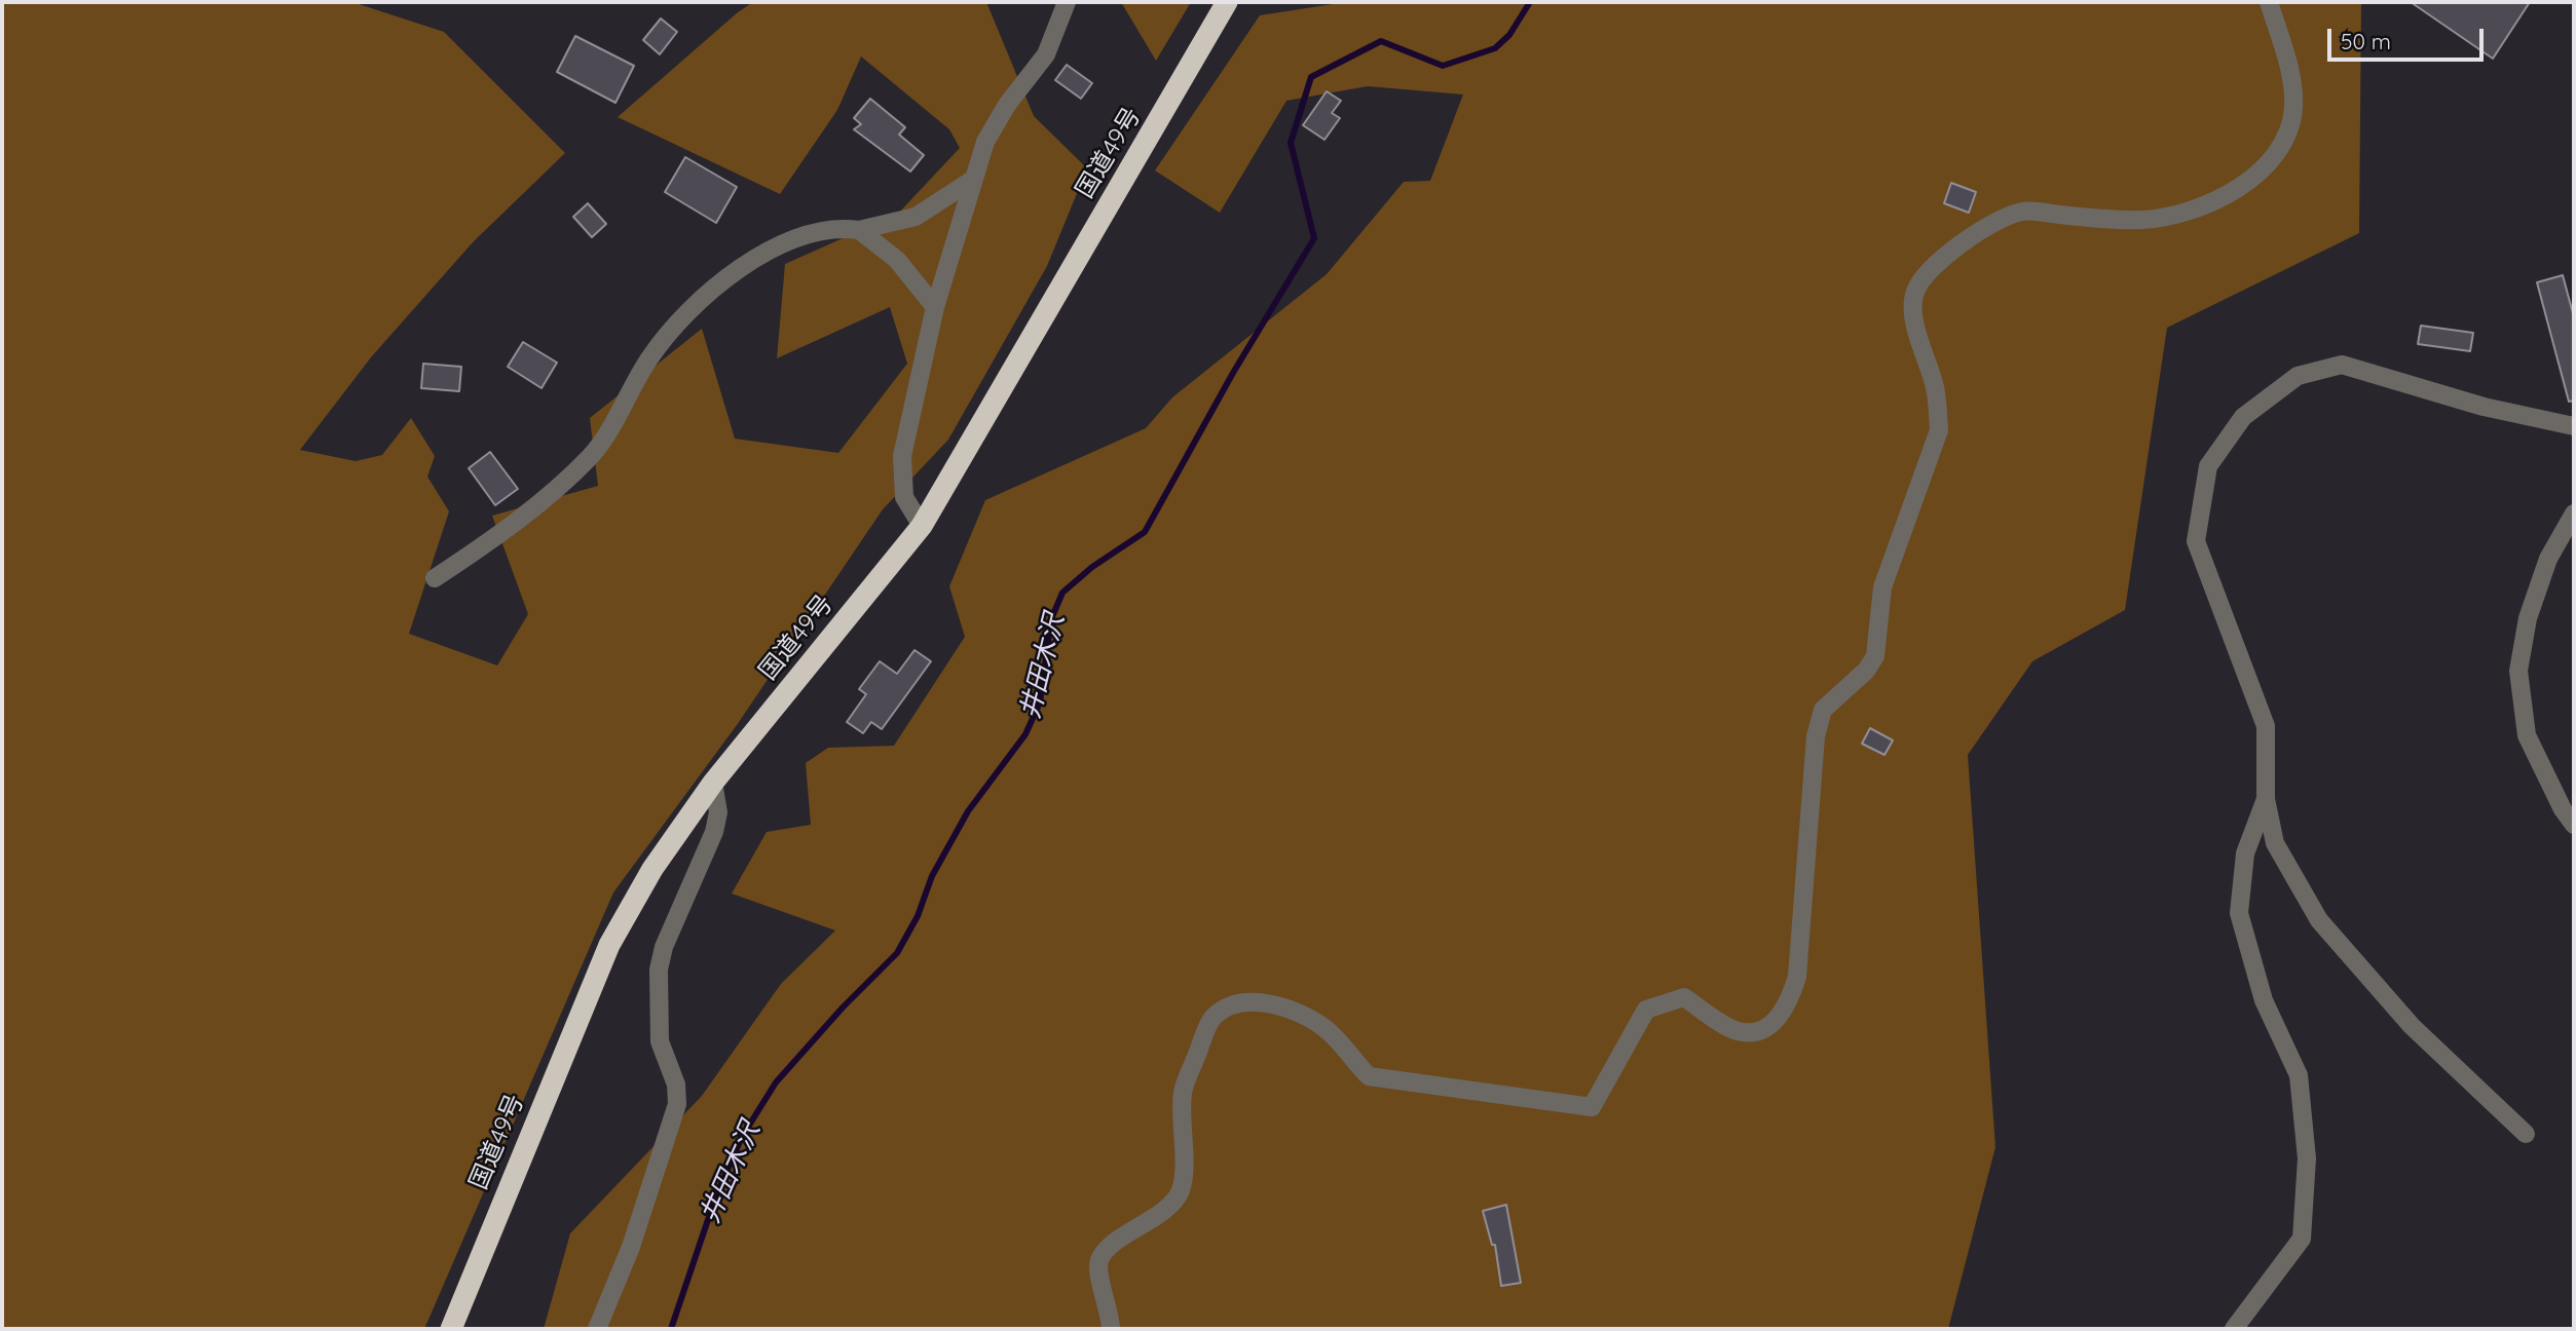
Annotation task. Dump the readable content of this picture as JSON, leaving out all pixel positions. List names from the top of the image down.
{
  "streets": {
    "highway": ["国道49号"]
  },
  "water": ["井田木沢"],
  "scale_bar": "50 m"
}
